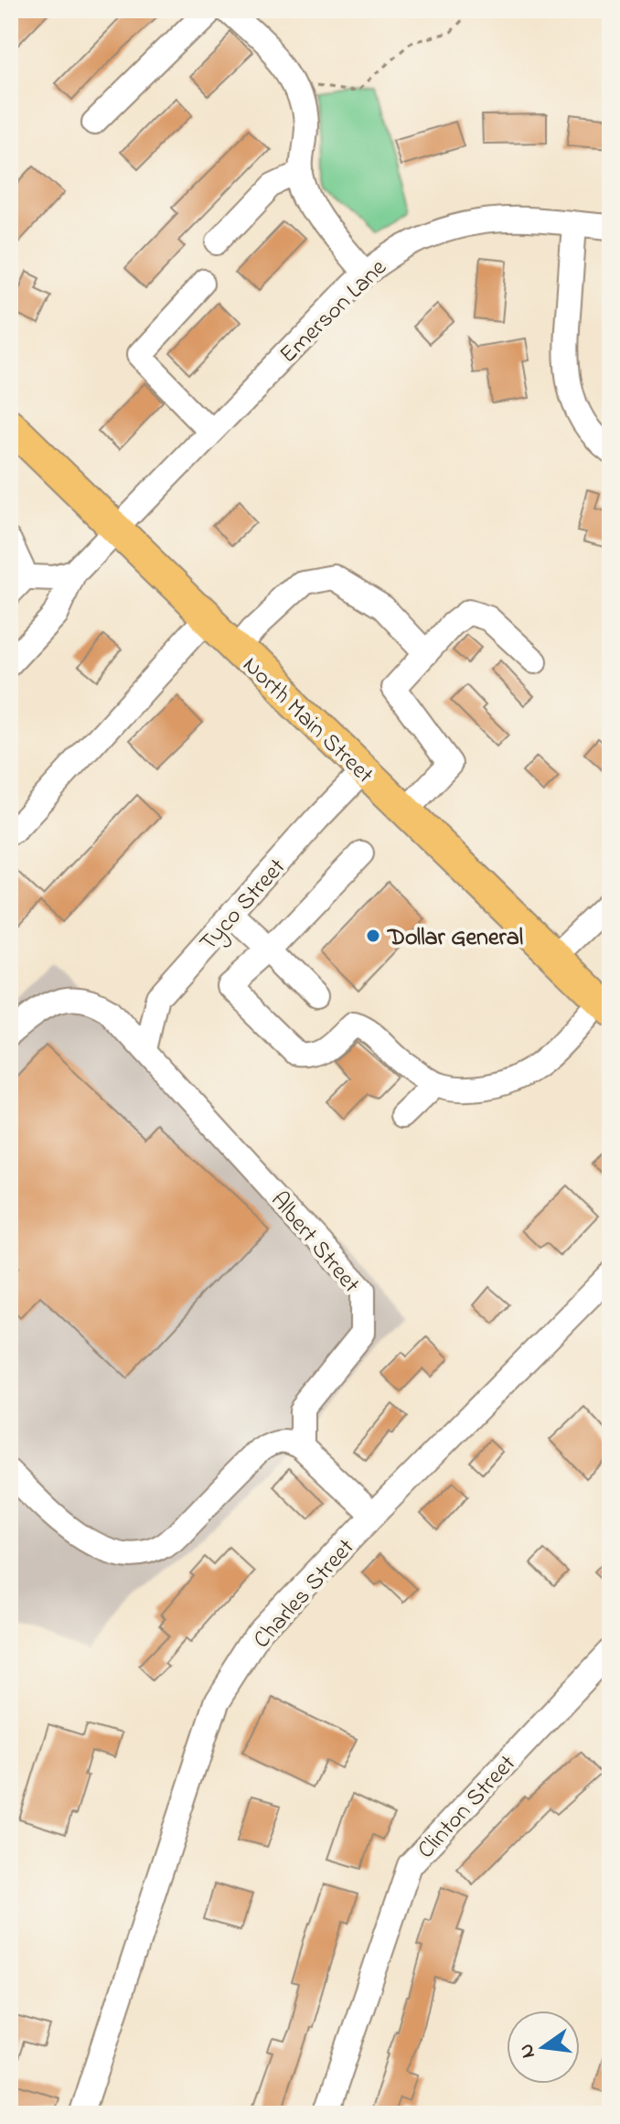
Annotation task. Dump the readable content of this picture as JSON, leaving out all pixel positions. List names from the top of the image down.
{
  "streets": {
    "main road": ["North Main Street"],
    "street": [
      "Emerson Lane",
      "Tyco Street",
      "Albert Street",
      "Charles Street",
      "Clinton Street"
    ]
  },
  "crossings": [
    ["Emerson Lane", "North Main Street"],
    ["North Main Street", "Tyco Street"],
    ["Tyco Street", "Albert Street"]
  ],
  "places": ["Dollar General"],
  "north": "left"
}
